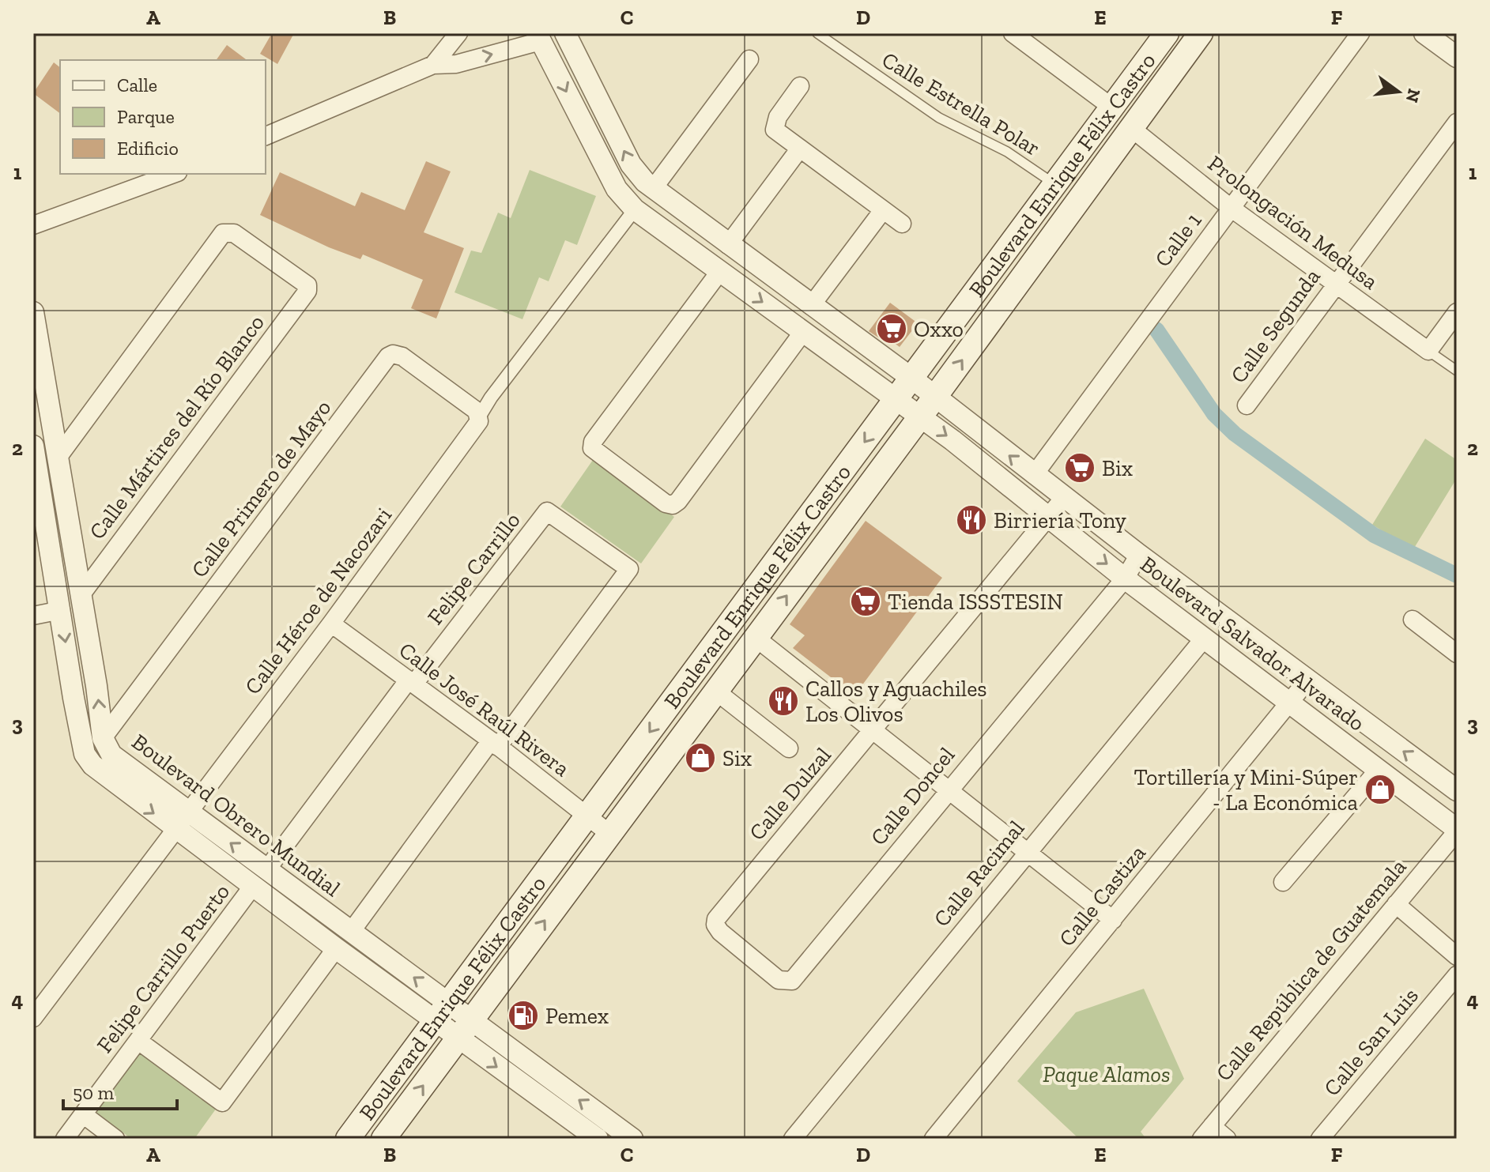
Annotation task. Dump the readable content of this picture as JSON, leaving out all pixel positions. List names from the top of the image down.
{
  "streets": {
    "main road": ["Boulevard Enrique Félix Castro"],
    "street": [
      "Prolongación Medusa",
      "Calle 1",
      "Calle Segunda",
      "Calle Mártires del Río Blanco",
      "Calle Primero de Mayo",
      "Felipe Carrillo",
      "Calle Héroe de Nacozari",
      "Boulevard Salvador Alvarado",
      "Calle José Raúl Rivera",
      "Calle Dulzal",
      "Calle Doncel",
      "Boulevard Obrero Mundial",
      "Calle Racimal",
      "Calle Castiza",
      "Felipe Carrillo Puerto",
      "Calle República de Guatemala",
      "Calle San Luis"
    ],
    "lane": ["Calle Estrella Polar"]
  },
  "crossings": [
    ["Calle Estrella Polar", "Boulevard Enrique Félix Castro"],
    ["Boulevard Enrique Félix Castro", "Prolongación Medusa"],
    ["Boulevard Enrique Félix Castro", "Boulevard Salvador Alvarado"],
    ["Boulevard Enrique Félix Castro", "Calle José Raúl Rivera"],
    ["Boulevard Enrique Félix Castro", "Boulevard Obrero Mundial"],
    ["Prolongación Medusa", "Calle 1"],
    ["Prolongación Medusa", "Calle Segunda"],
    ["Calle 1", "Boulevard Salvador Alvarado"],
    ["Calle Mártires del Río Blanco", "Boulevard Obrero Mundial"],
    ["Calle Primero de Mayo", "Calle Héroe de Nacozari"],
    ["Calle Primero de Mayo", "Boulevard Obrero Mundial"],
    ["Felipe Carrillo", "Calle José Raúl Rivera"],
    ["Felipe Carrillo", "Boulevard Obrero Mundial"],
    ["Felipe Carrillo", "Felipe Carrillo Puerto"],
    ["Calle Héroe de Nacozari", "Boulevard Salvador Alvarado"],
    ["Calle Héroe de Nacozari", "Calle José Raúl Rivera"],
    ["Calle Héroe de Nacozari", "Boulevard Obrero Mundial"],
    ["Boulevard Salvador Alvarado", "Calle Dulzal"],
    ["Boulevard Salvador Alvarado", "Calle Doncel"],
    ["Boulevard Salvador Alvarado", "Calle Racimal"],
    ["Boulevard Salvador Alvarado", "Calle Castiza"],
    ["Boulevard Salvador Alvarado", "Calle República de Guatemala"],
    ["Calle Dulzal", "Calle Doncel"],
    ["Boulevard Obrero Mundial", "Felipe Carrillo Puerto"]
  ],
  "parks": ["Paque Alamos"],
  "places": {
    "supermarket": ["Oxxo", "Bix", "Tienda ISSSTESIN"],
    "restaurant": ["Birriería Tony", "Callos y Aguachiles Los Olivos"],
    "shop": ["Six", "Tortillería y Mini-Súper - La Económica"],
    "fuel station": ["Pemex"]
  },
  "legend": ["Calle", "Parque", "Edificio"],
  "scale_bar": "50 m",
  "north": "right",
  "grid": {
    "columns": [
      "A",
      "B",
      "C",
      "D",
      "E",
      "F"
    ],
    "rows": [
      "1",
      "2",
      "3",
      "4"
    ]
  }
}
